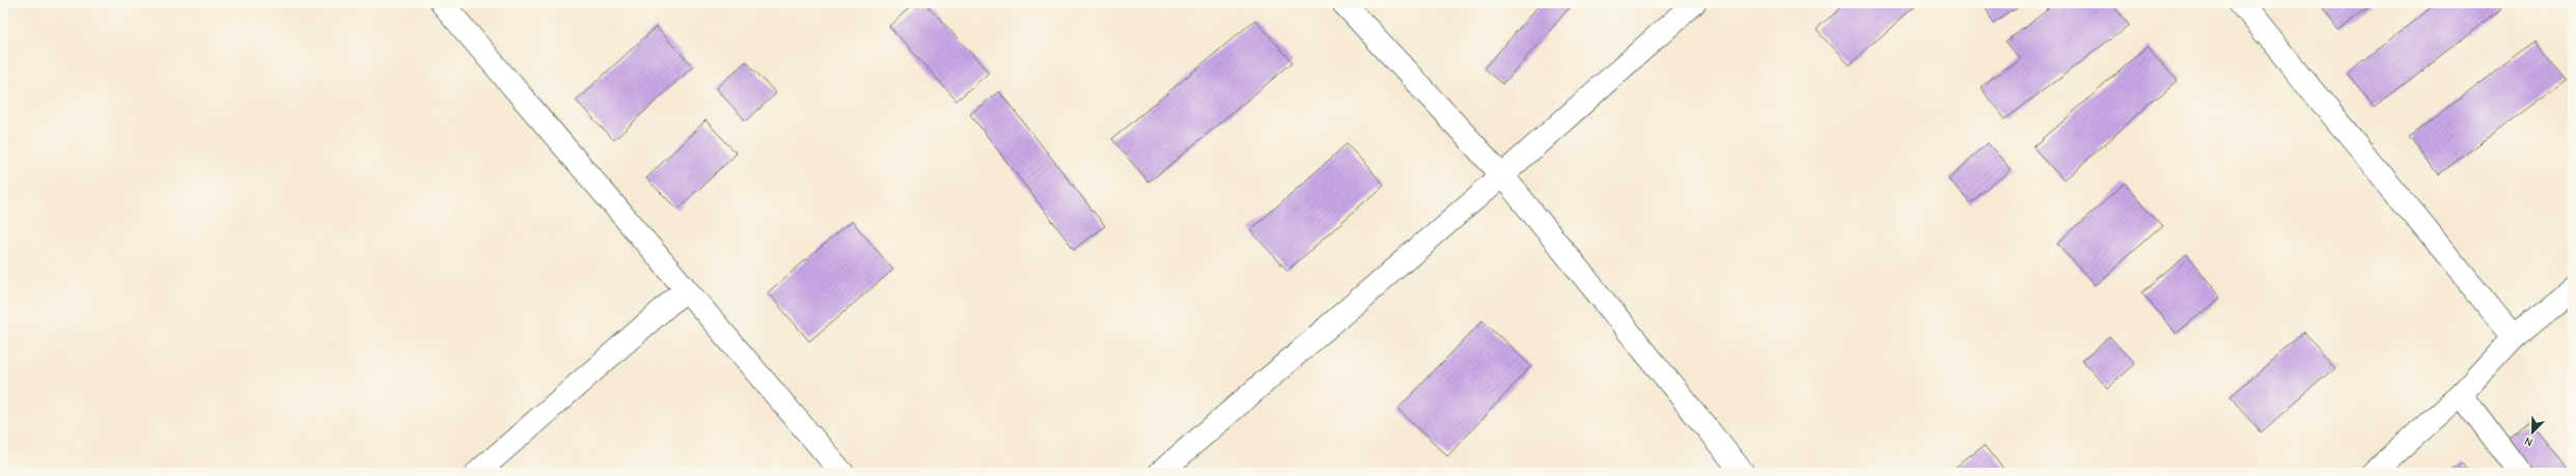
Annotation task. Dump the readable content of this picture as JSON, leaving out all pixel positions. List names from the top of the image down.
{
  "north": "bottom left"
}
